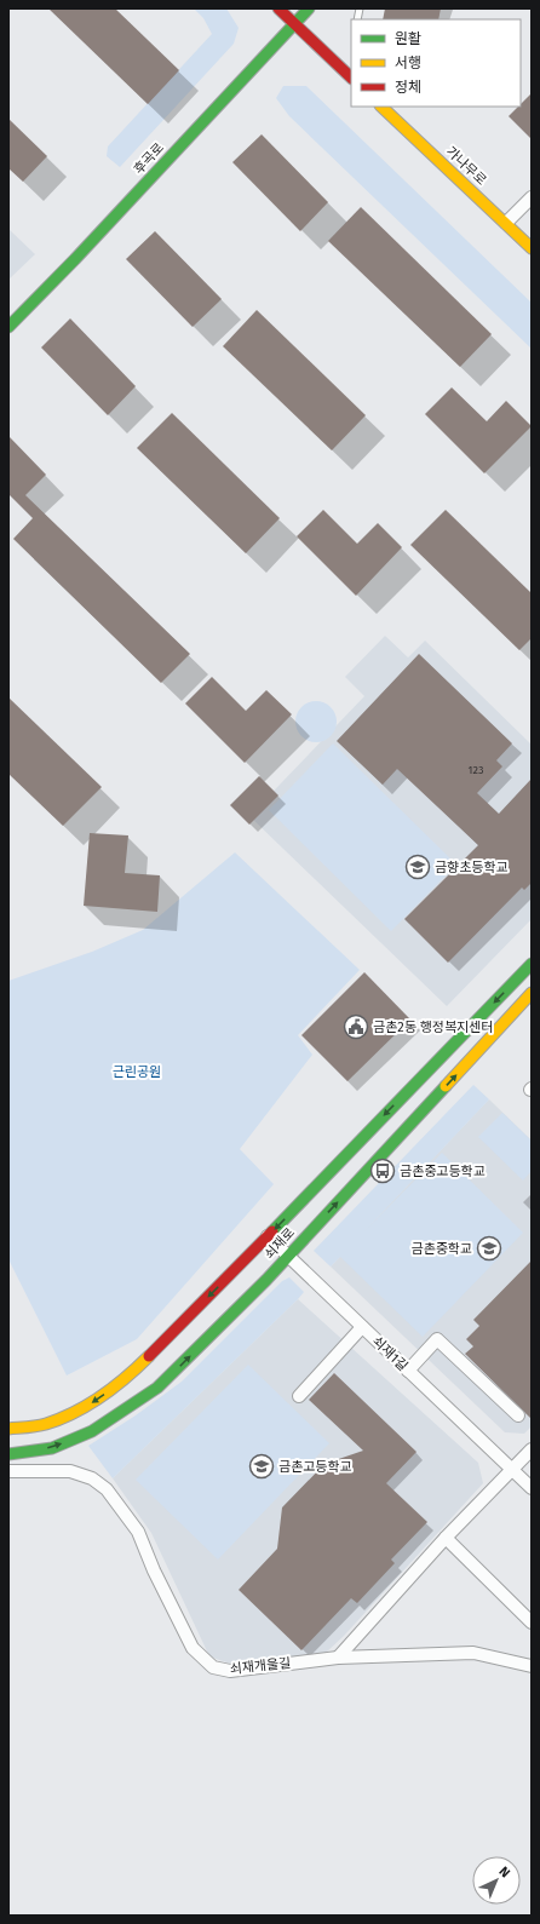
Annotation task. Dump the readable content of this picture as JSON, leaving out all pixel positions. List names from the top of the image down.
{
  "streets": {
    "street": [
      "후곡로",
      "가나무로",
      "쇠재로",
      "쇠재1길",
      "쇠재개울길"
    ]
  },
  "crossings": [
    ["쇠재로", "쇠재1길"]
  ],
  "parks": ["근린공원"],
  "places": {
    "school or university": ["금향초등학교", "금촌중학교", "금촌고등학교"],
    "public building": ["금촌2동 행정복지센터"],
    "bus stop": ["금촌중고등학교"]
  },
  "house_numbers": ["123"],
  "legend": ["원활", "서행", "정체"],
  "north": "top right"
}
